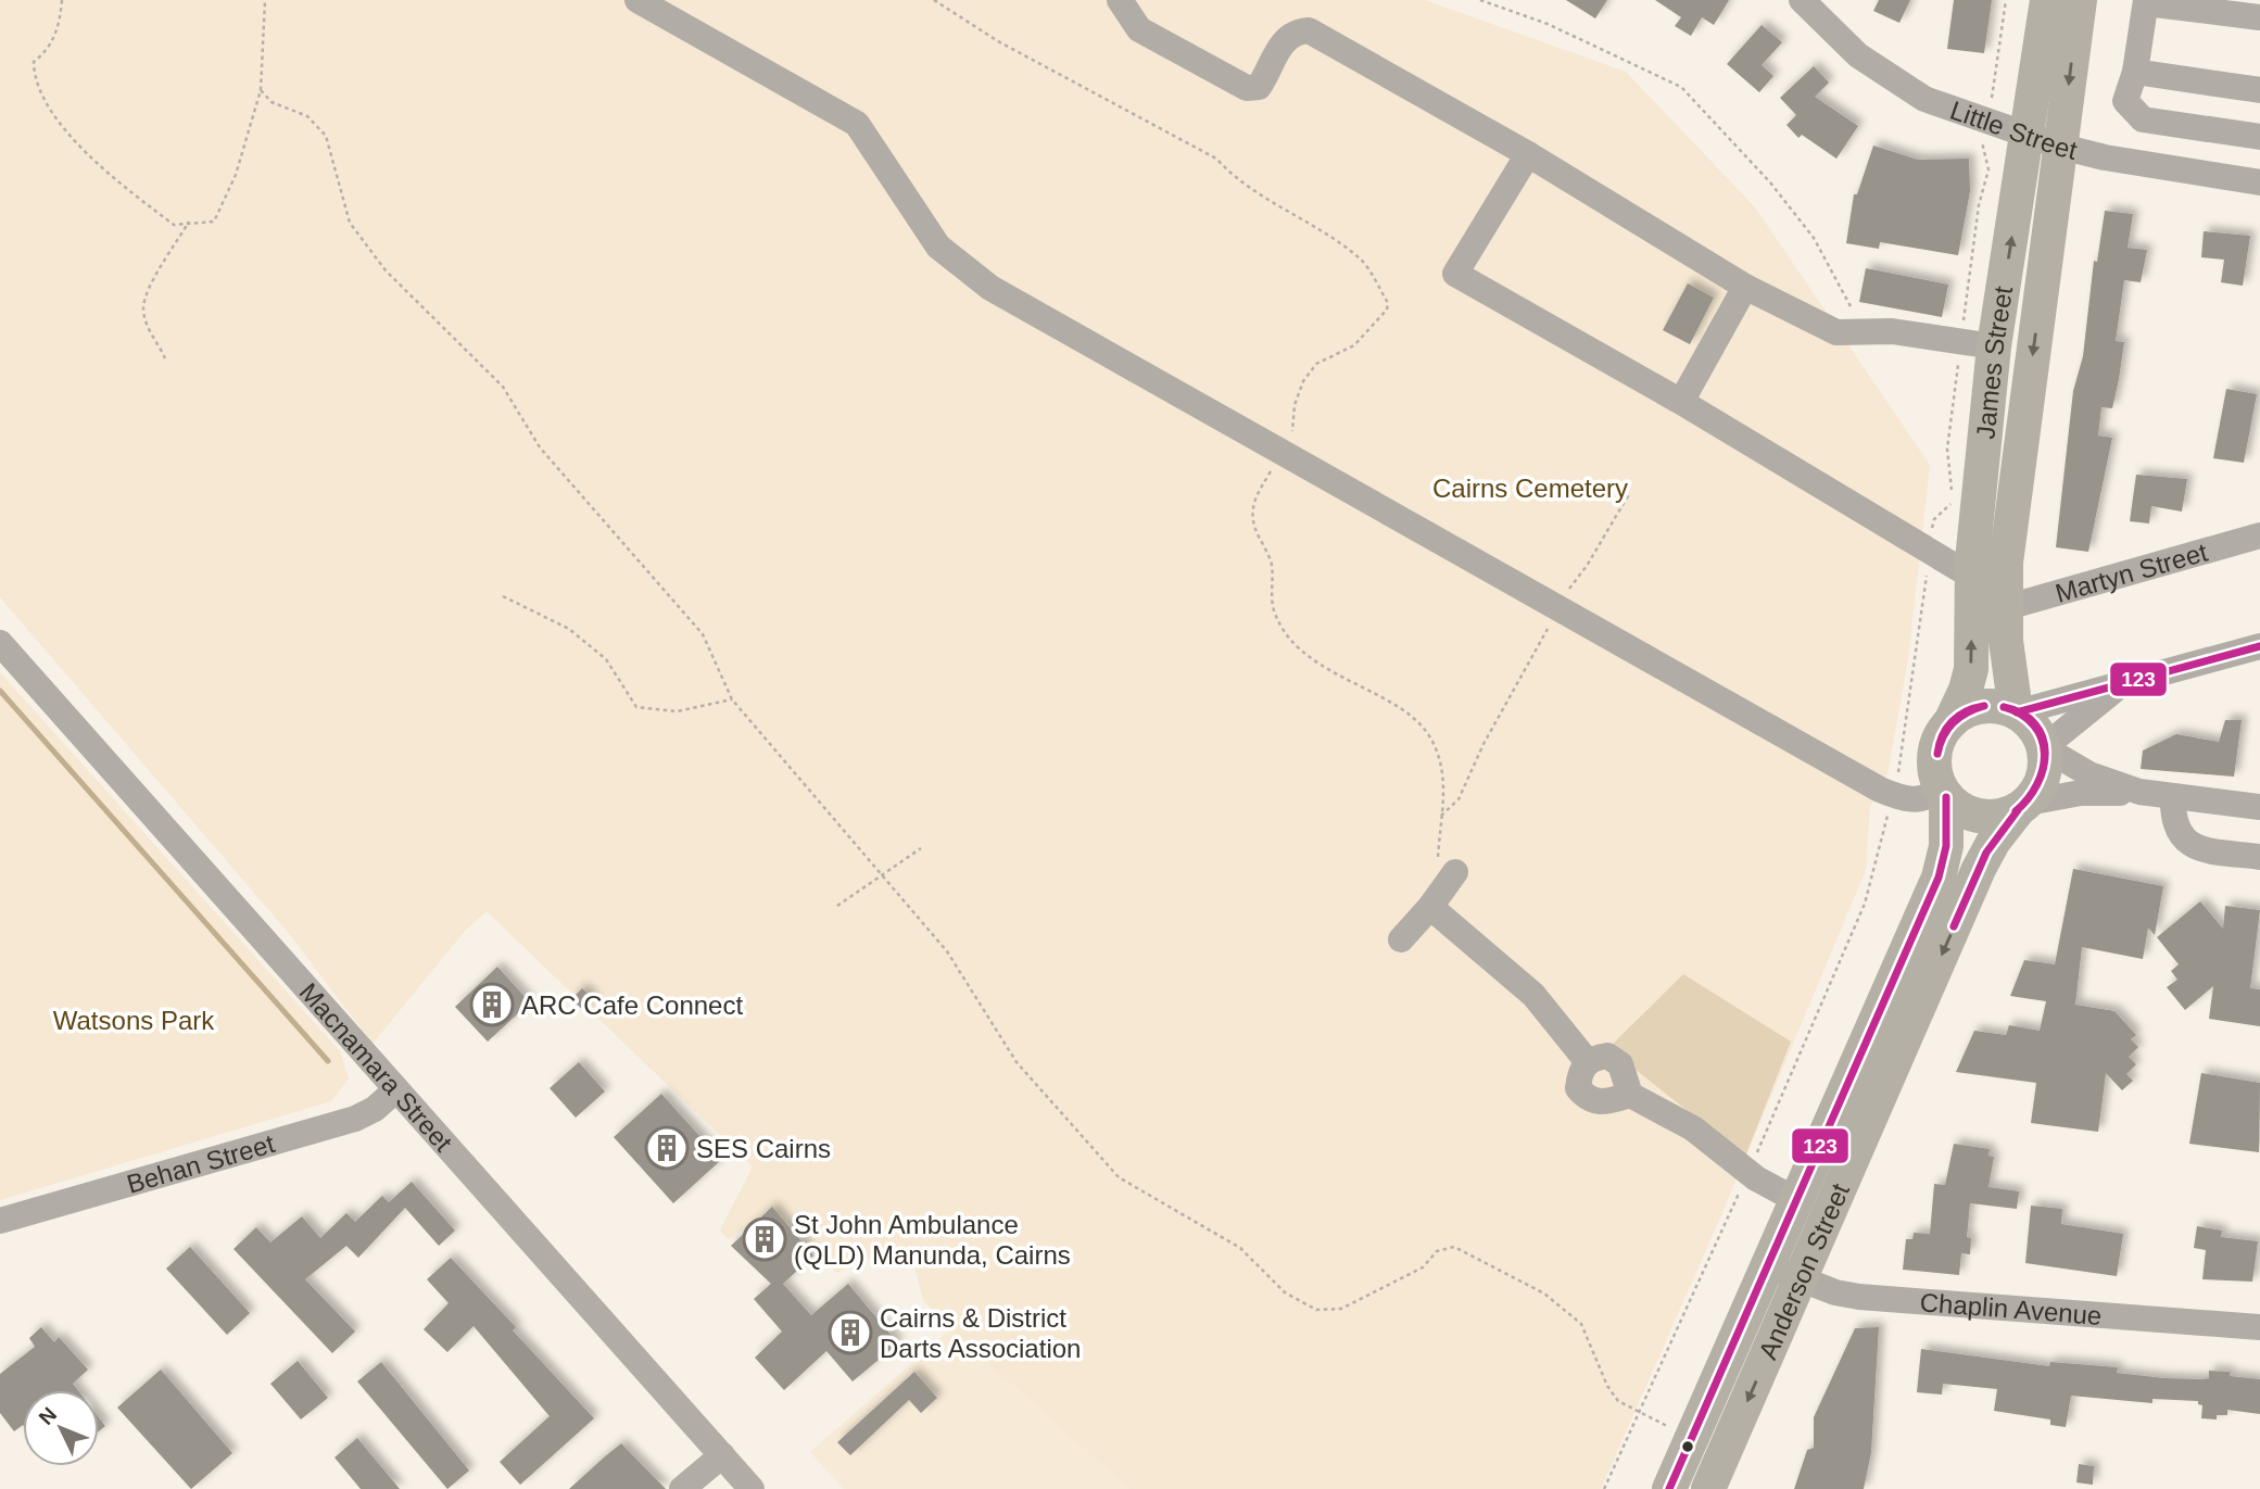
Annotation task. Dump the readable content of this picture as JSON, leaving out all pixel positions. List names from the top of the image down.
{
  "streets": {
    "main road": ["James Street", "Anderson Street"],
    "street": [
      "Little Street",
      "Martyn Street",
      "Macnamara Street",
      "Behan Street",
      "Chaplin Avenue"
    ]
  },
  "crossings": [
    ["Little Street", "James Street"],
    ["James Street", "Martyn Street"],
    ["James Street", "Anderson Street"],
    ["Macnamara Street", "Behan Street"],
    ["Anderson Street", "Chaplin Avenue"]
  ],
  "parks": ["Cairns Cemetery", "Watsons Park"],
  "places": {
    "building": [
      "ARC Cafe Connect",
      "SES Cairns",
      "St John Ambulance (QLD) Manunda, Cairns",
      "Cairns & District Darts Association"
    ]
  },
  "lines": ["transit line 123"],
  "north": "top left"
}
